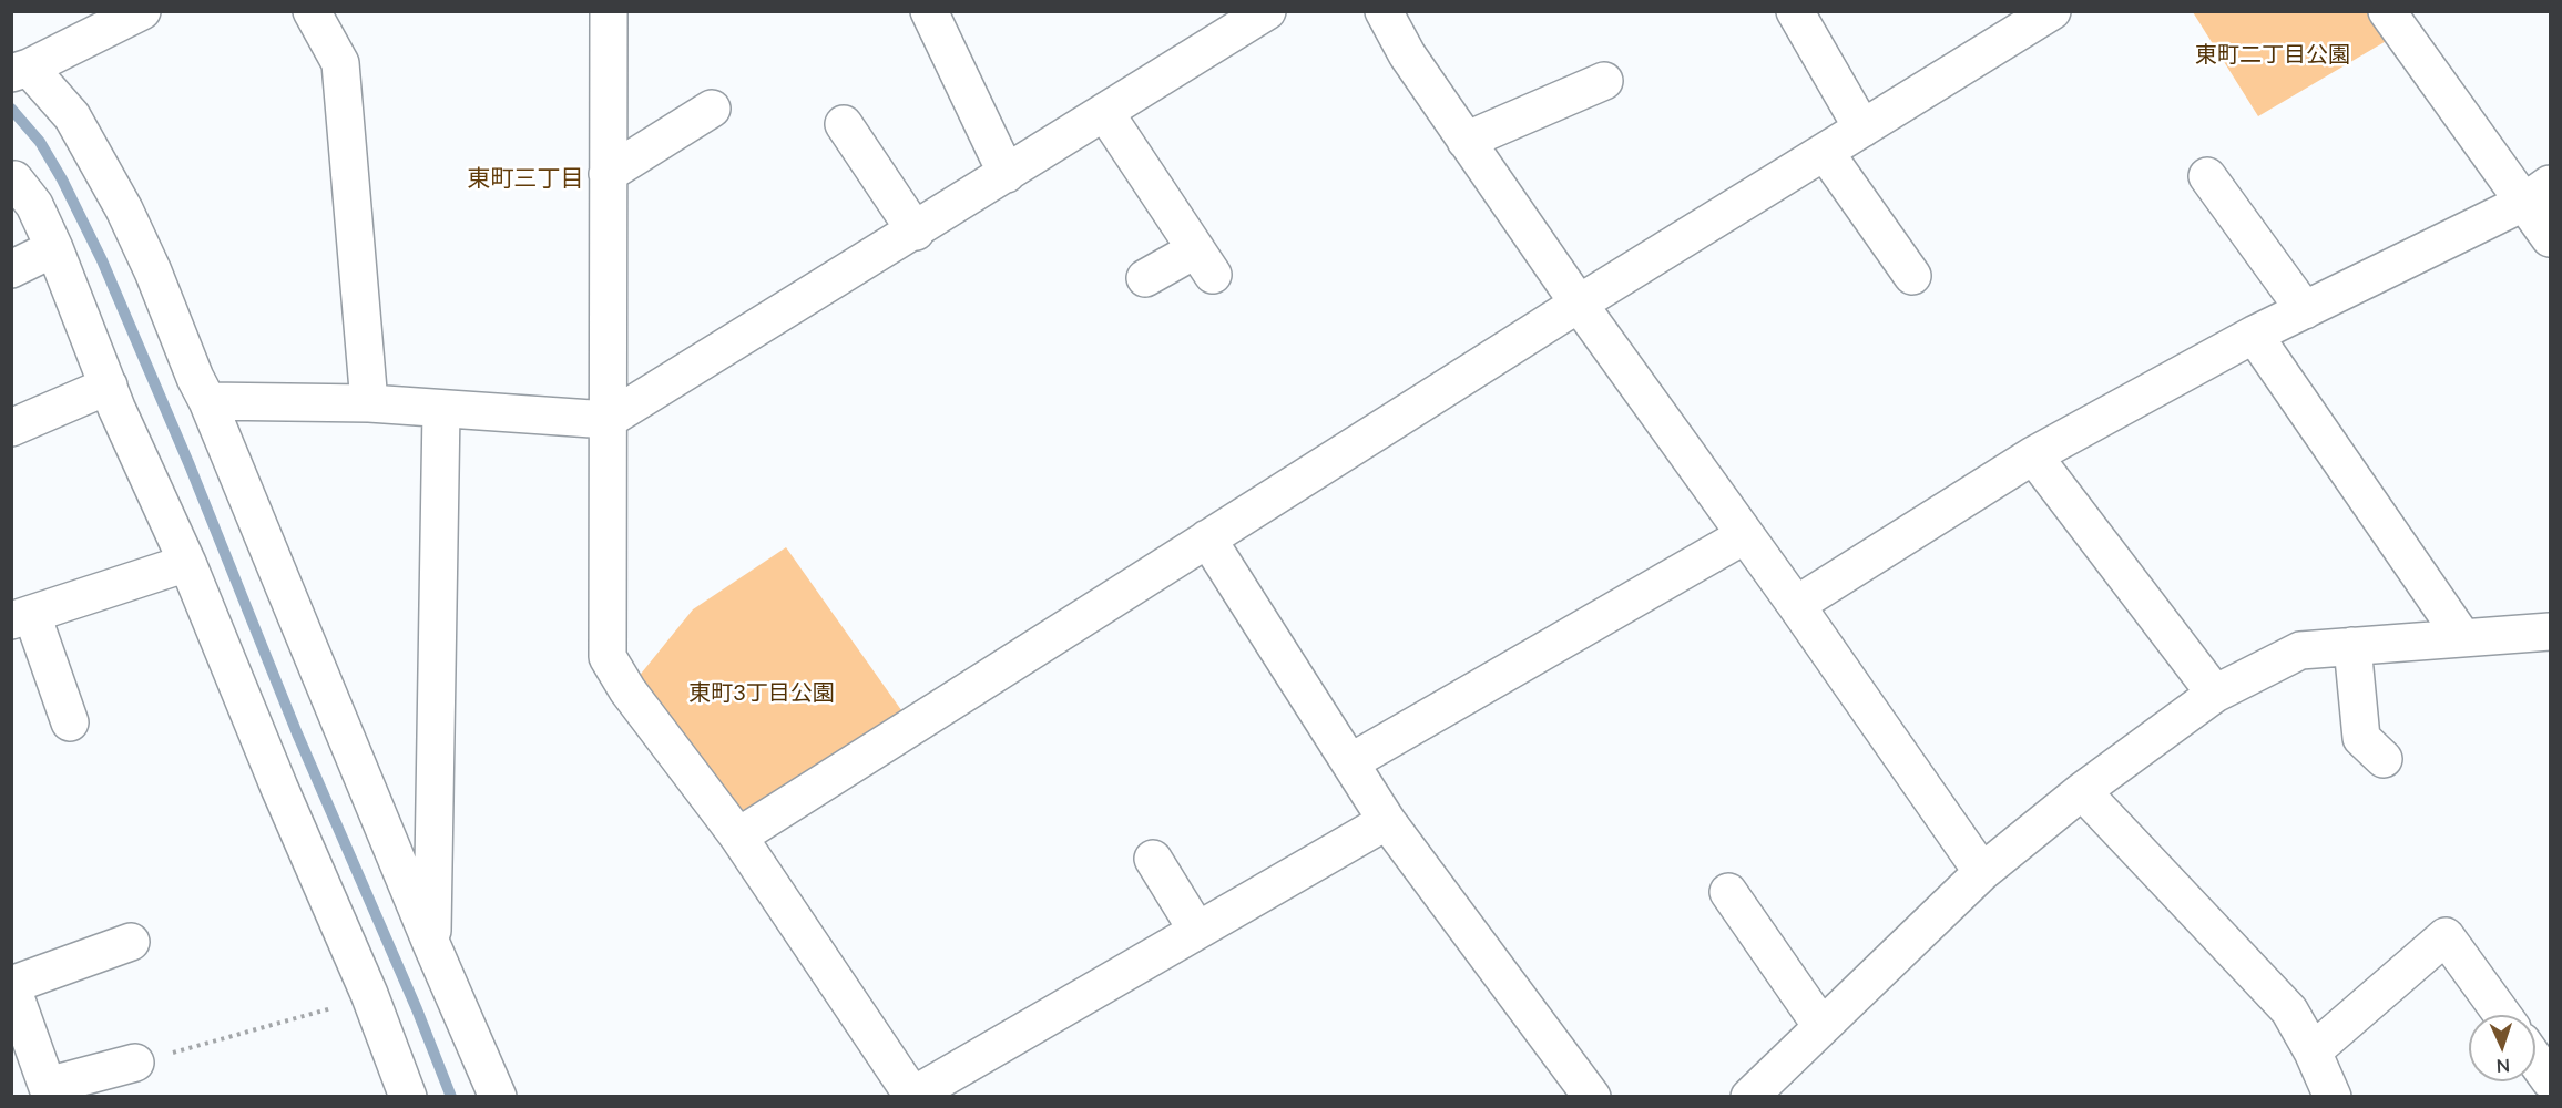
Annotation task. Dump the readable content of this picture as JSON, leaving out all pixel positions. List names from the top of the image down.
{
  "districts": ["東町三丁目"],
  "parks": ["東町二丁目公園", "東町3丁目公園"],
  "north": "bottom"
}
